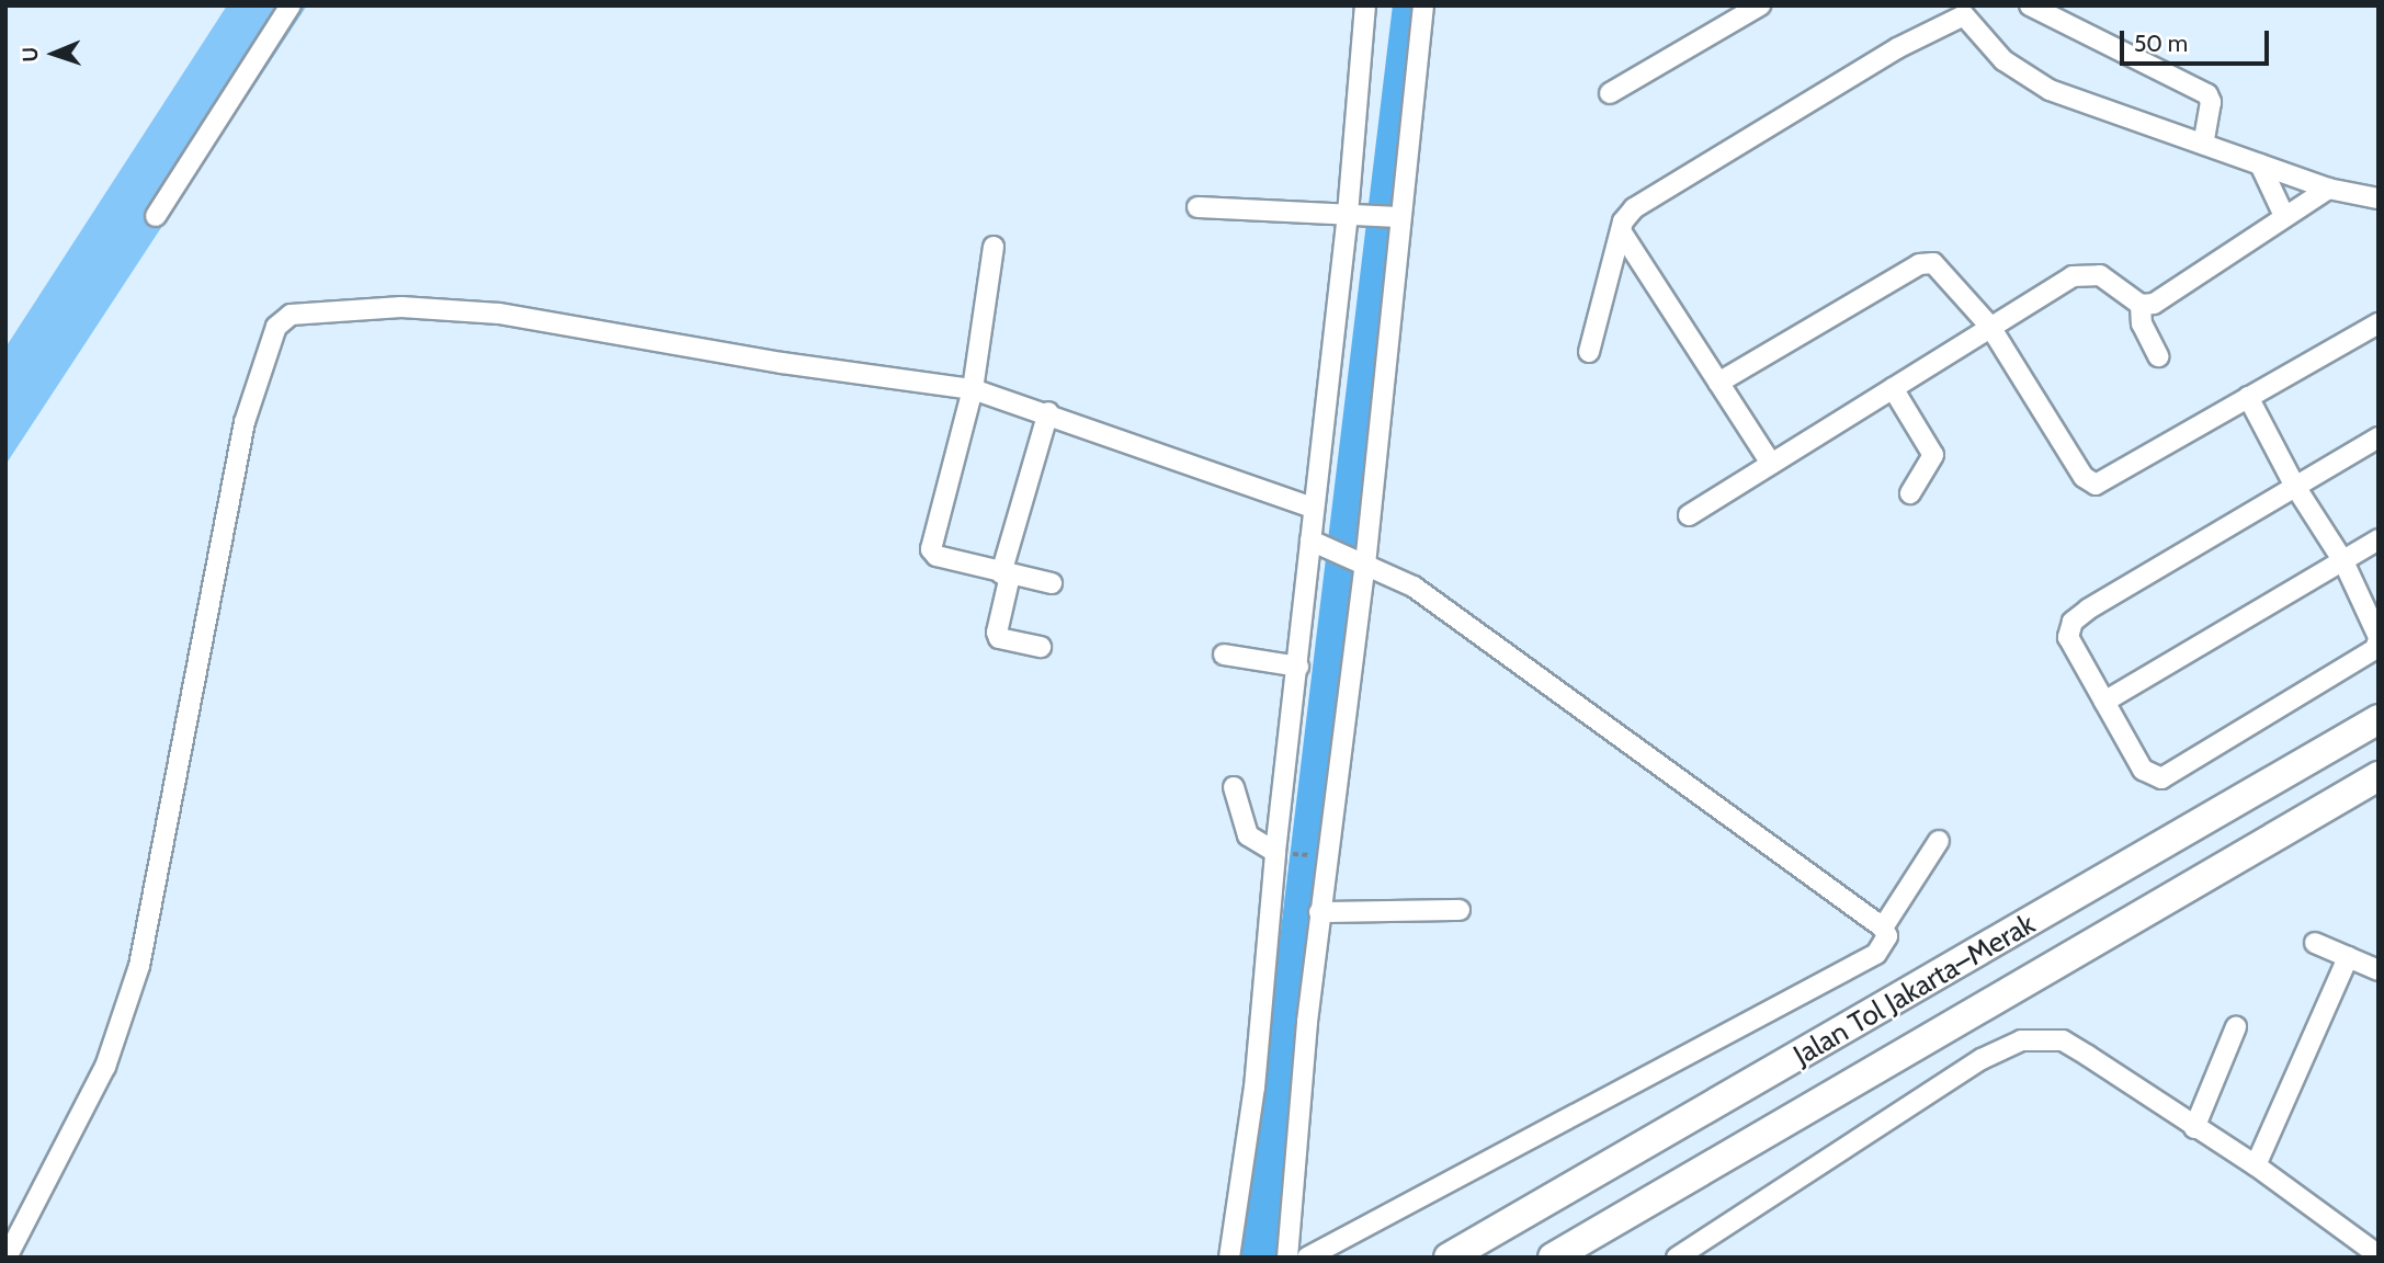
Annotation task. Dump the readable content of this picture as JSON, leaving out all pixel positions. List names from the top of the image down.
{
  "streets": {
    "highway": ["Jalan Tol Jakarta–Merak"]
  },
  "scale_bar": "50 m",
  "north": "left"
}
